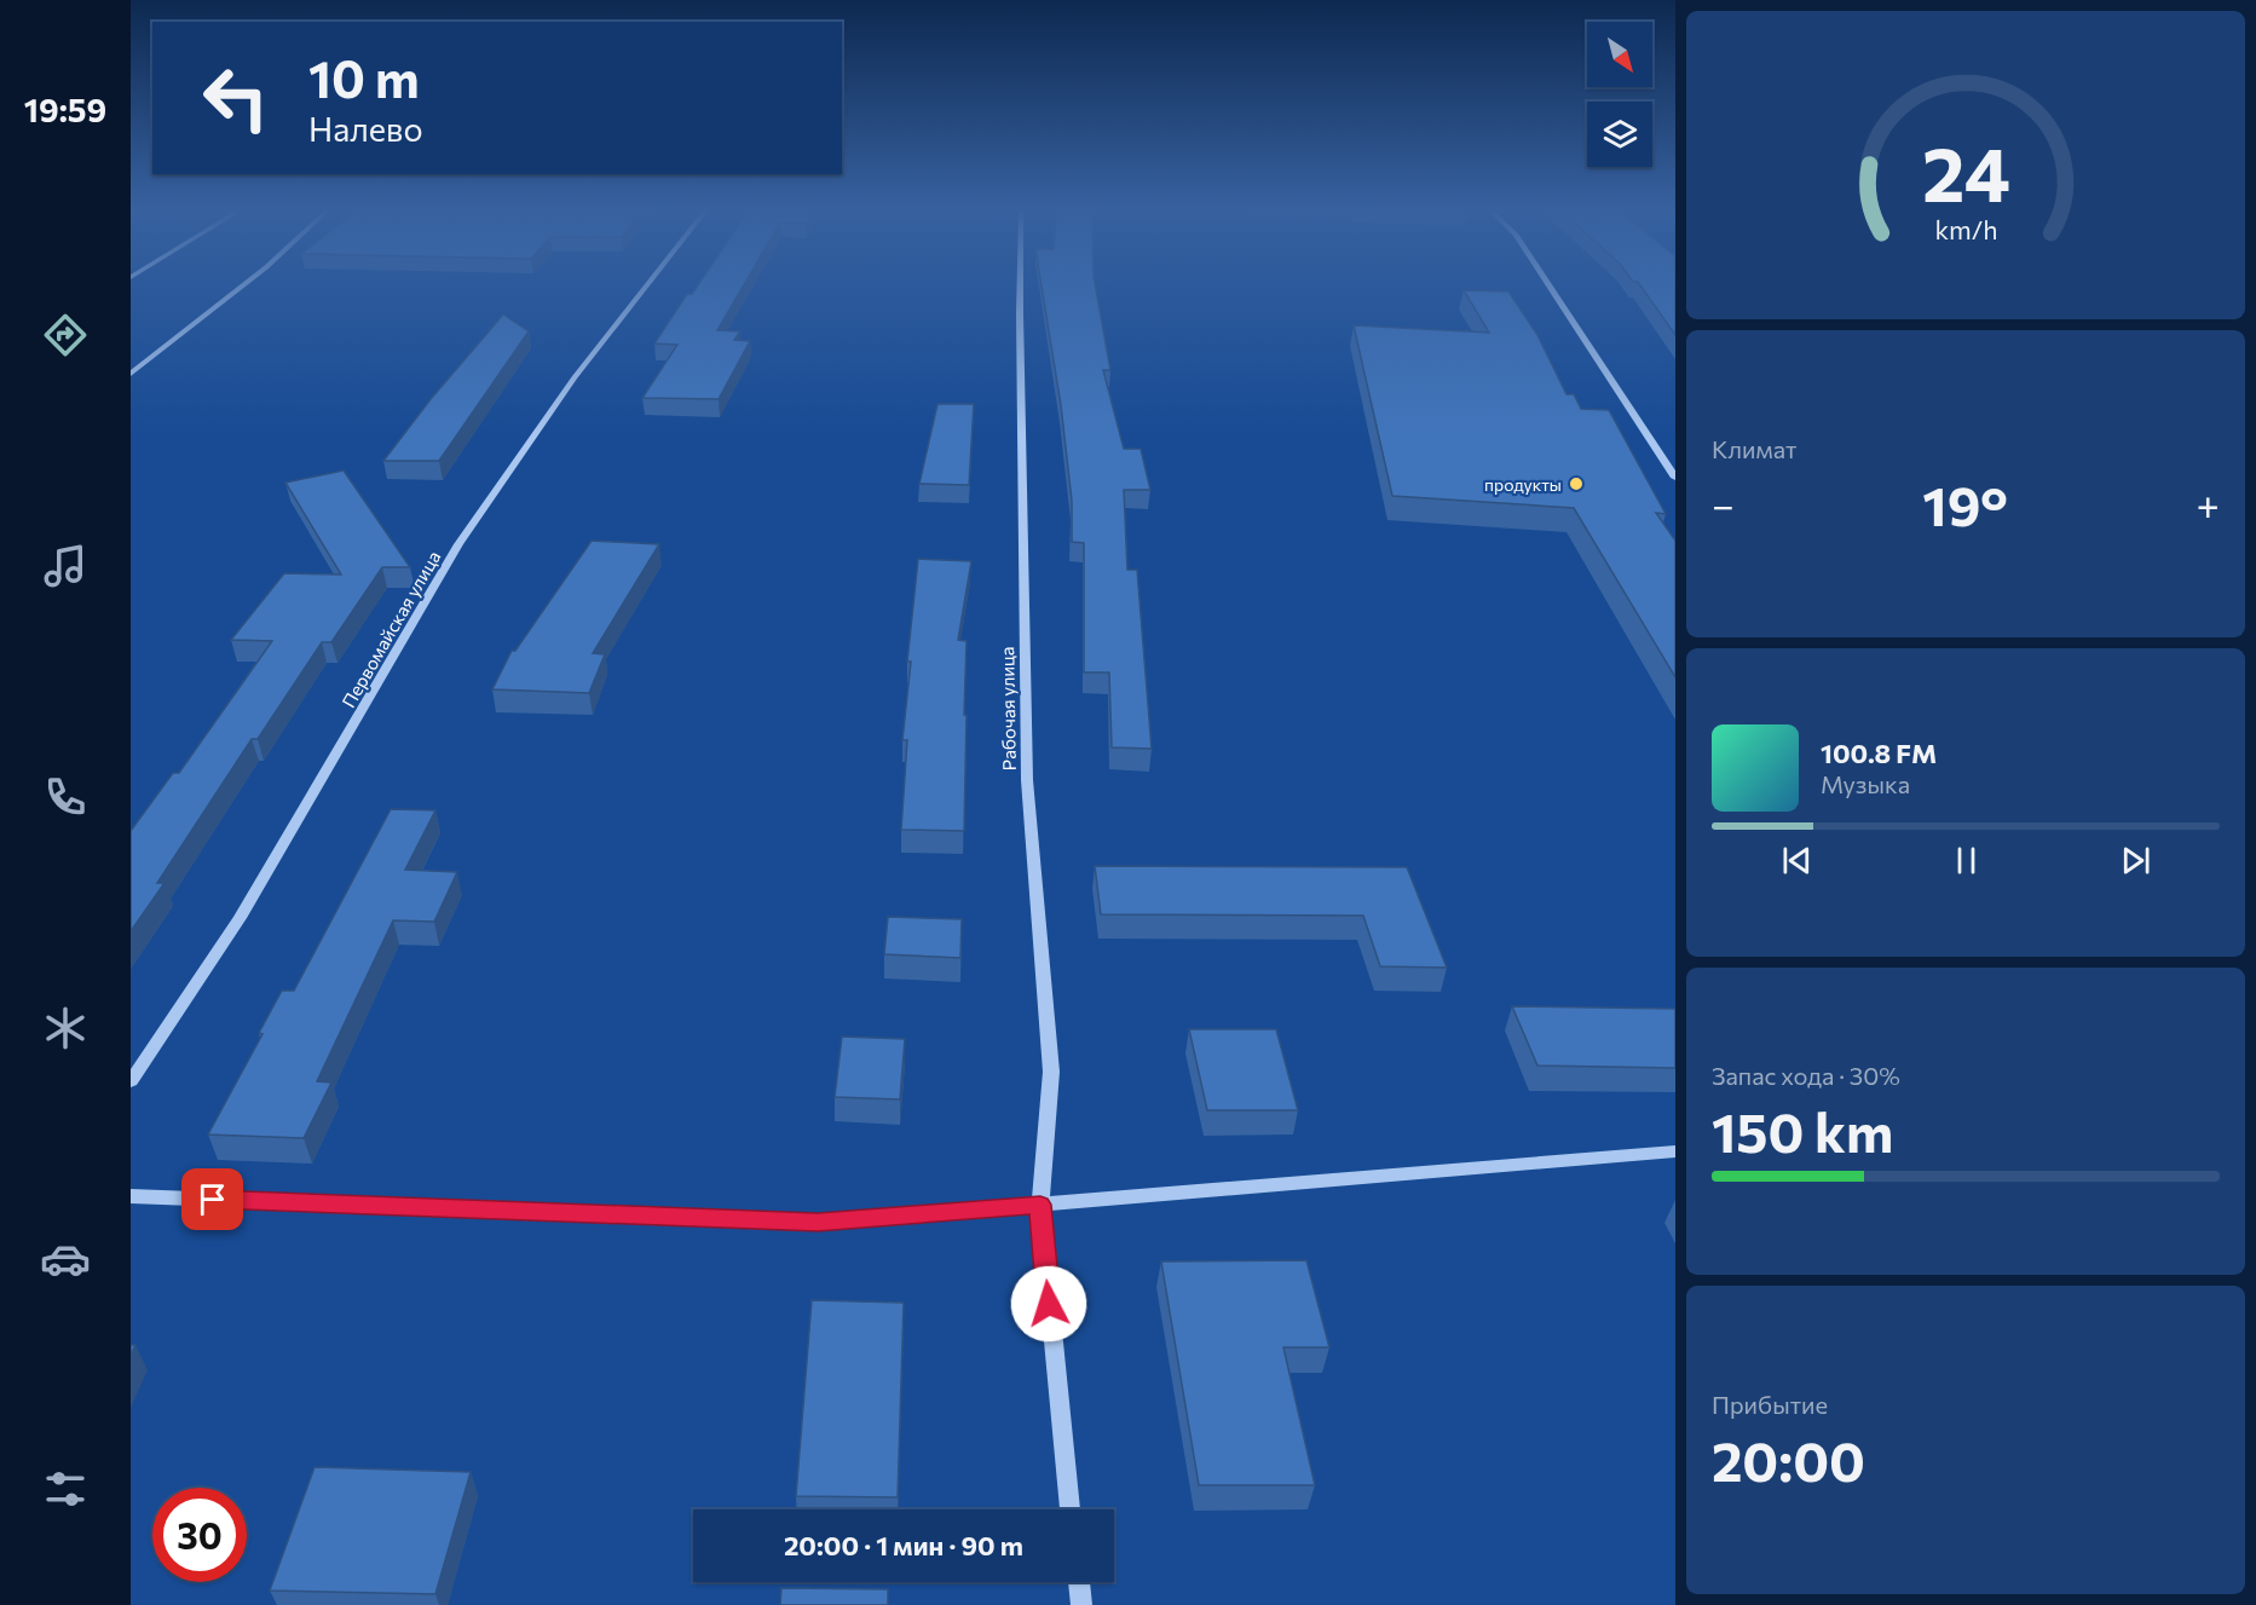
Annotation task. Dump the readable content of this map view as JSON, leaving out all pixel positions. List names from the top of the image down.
{
  "streets": {
    "street": ["Первомайская улица", "Рабочая улица"]
  },
  "places": ["продукты"],
  "north": "bottom right",
  "page": {
    "tabs": "19:59",
    "turn": ["10 m", "Налево"],
    "tile": [
      "Климат",
      ["Запас хода · 30%", "150 km"],
      ["Прибытие", "20:00"]
    ],
    "heat": ["−", "19°", "+"],
    "song": ["100.8 FM", "Музыка"],
    "limit": "30",
    "trip": "20:00 · 1 мин · 90 m",
    "gauge": ["24", "km/h"]
  }
}
